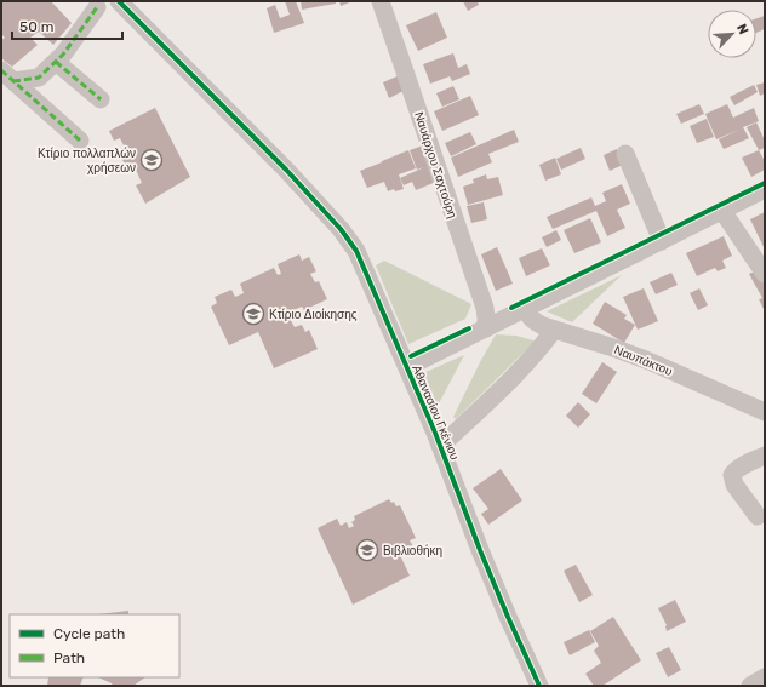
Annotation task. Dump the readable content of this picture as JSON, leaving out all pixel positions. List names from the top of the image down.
{
  "streets": {
    "street": ["Ναυάρχου Σαχτούρη", "Ναυπάκτου", "Αθανασίου Γκένιου"]
  },
  "places": {
    "school or university": ["Κτίριο πολλαπλών χρήσεων", "Κτίριο Διοίκησης", "Βιβλιοθήκη"]
  },
  "legend": ["Cycle path", "Path"],
  "scale_bar": "50 m",
  "north": "top right"
}
